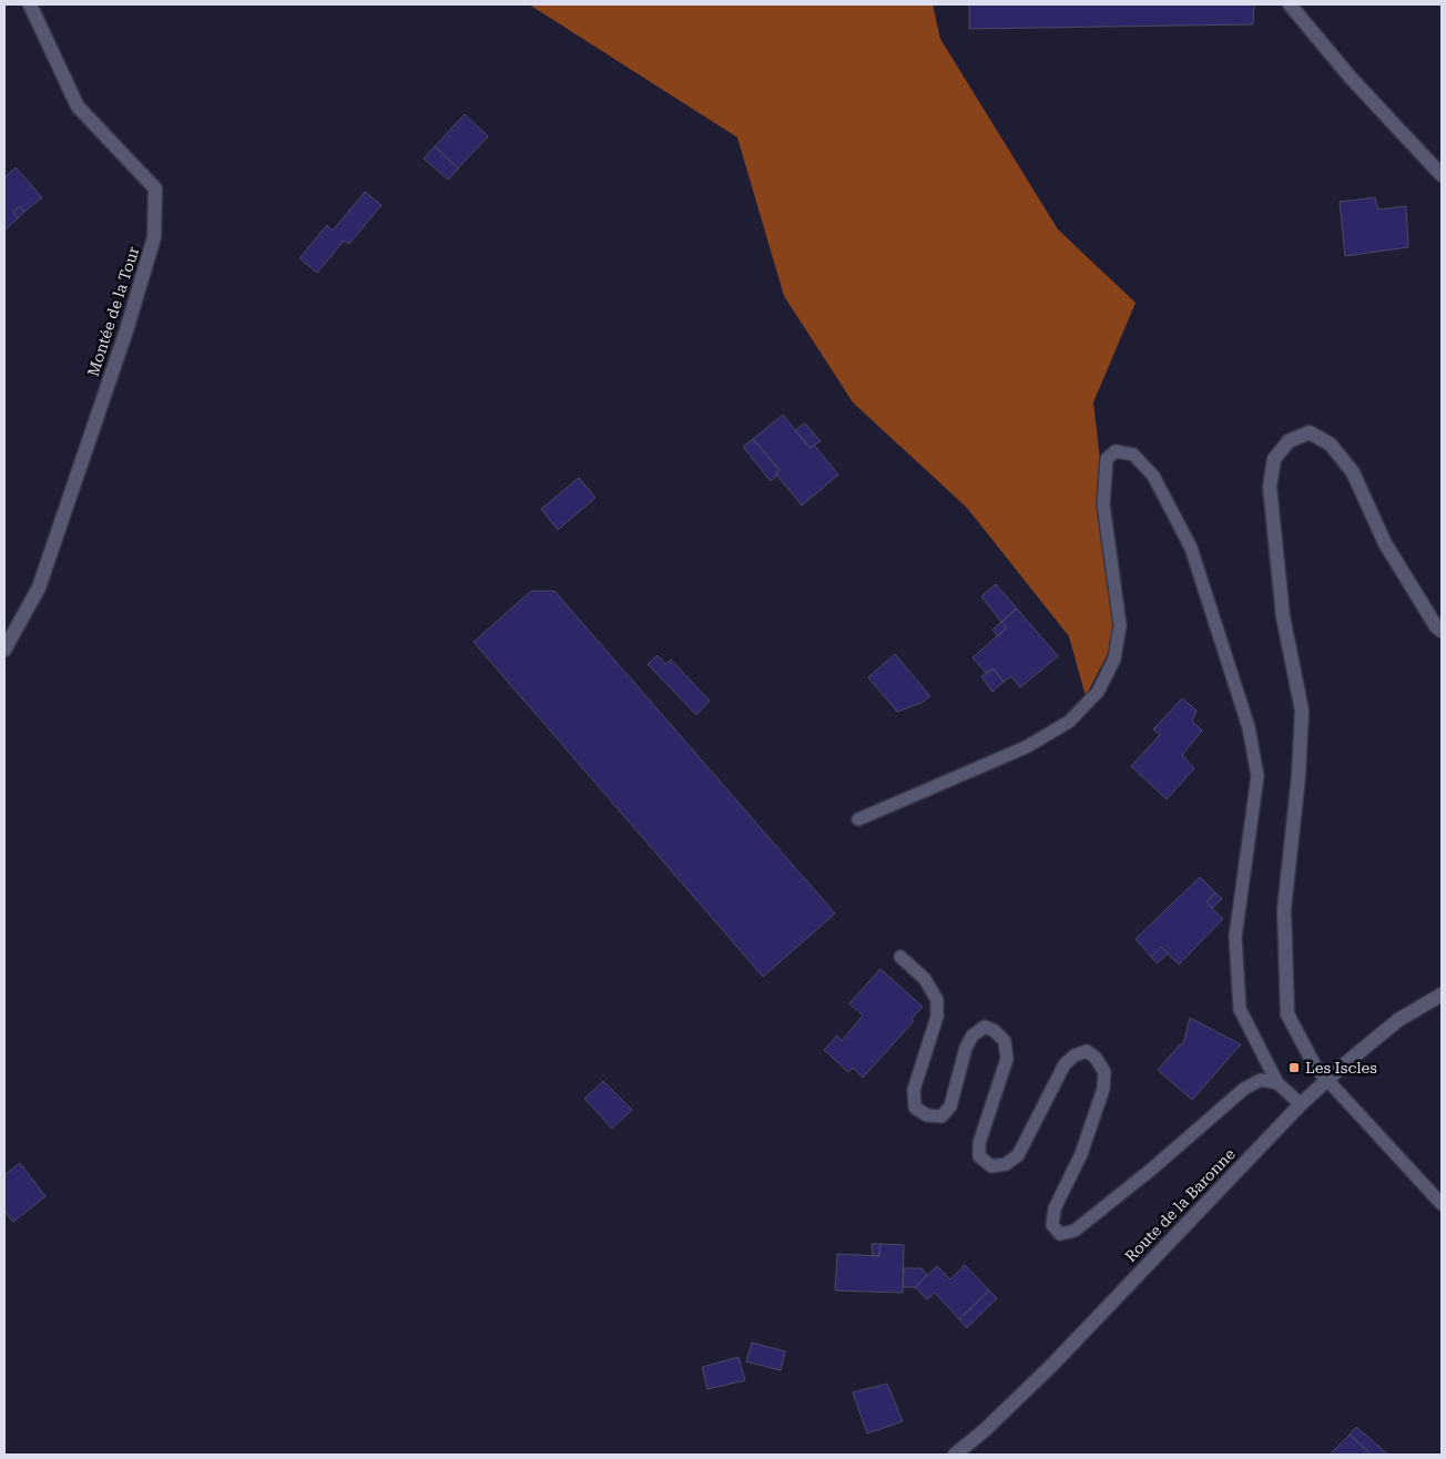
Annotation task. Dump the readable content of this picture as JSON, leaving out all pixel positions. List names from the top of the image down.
{
  "streets": {
    "street": ["Montée de la Tour", "Route de la Baronne"]
  },
  "places": {
    "transit": ["Les Iscles"]
  }
}
